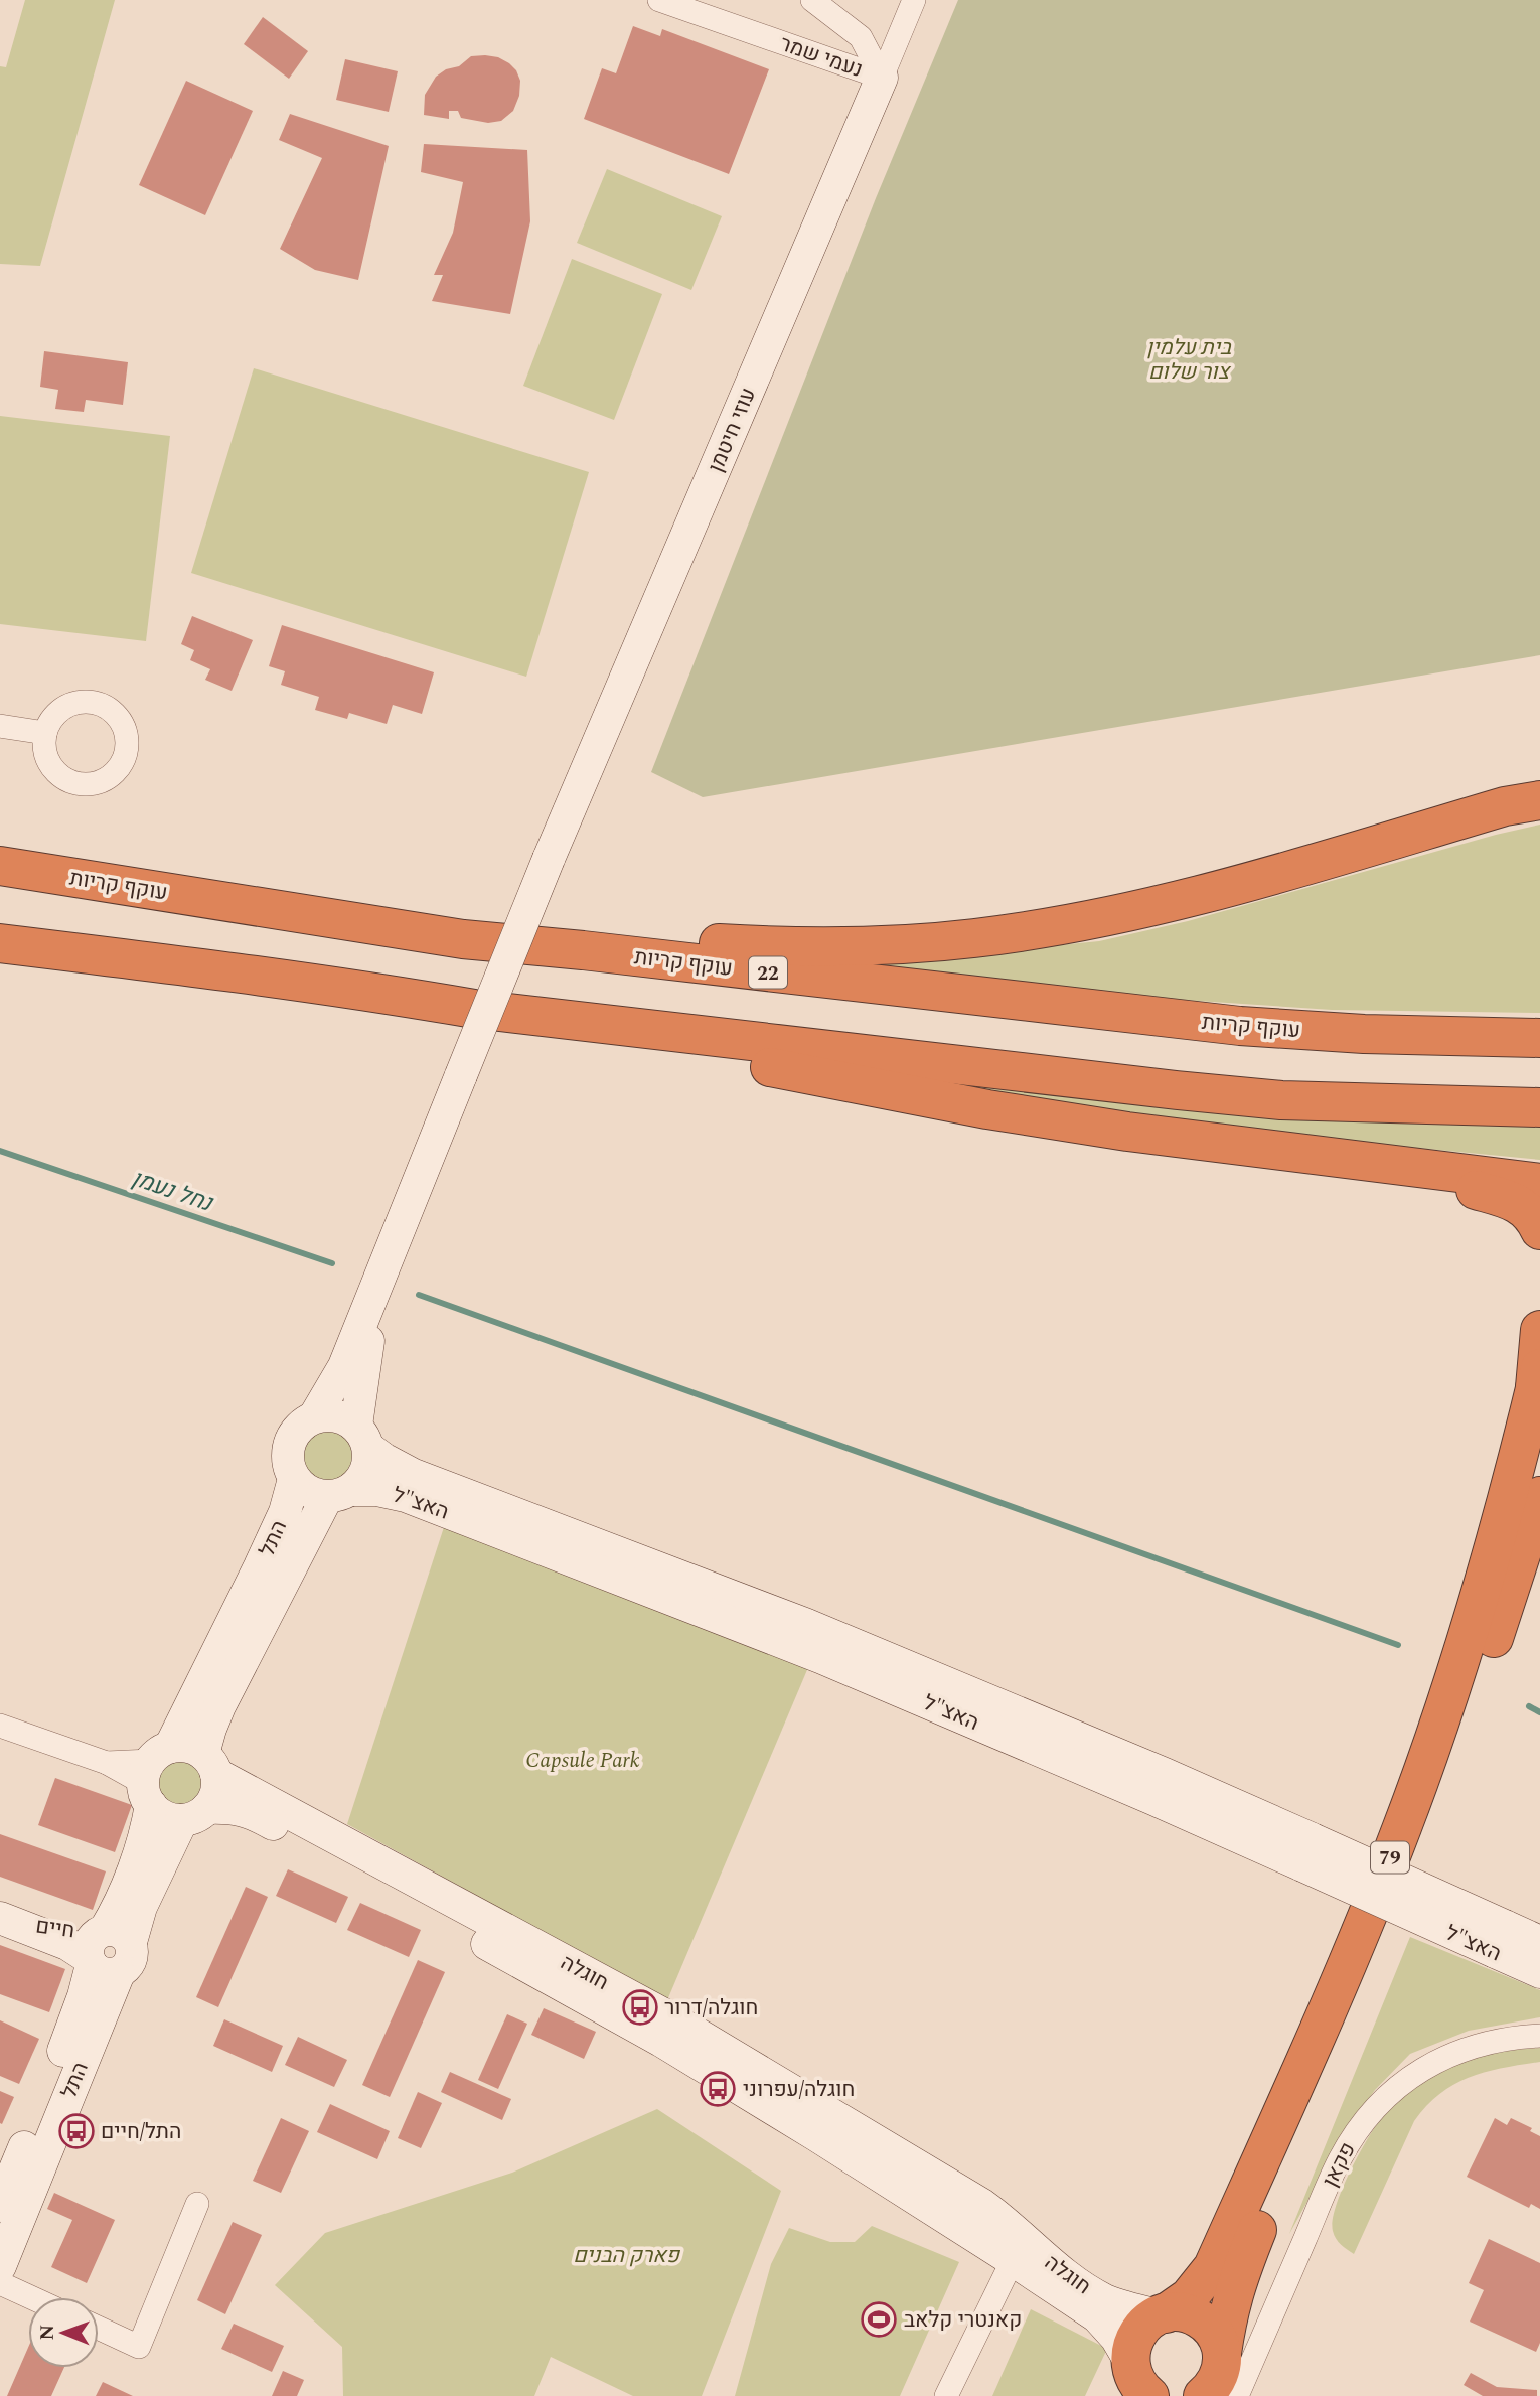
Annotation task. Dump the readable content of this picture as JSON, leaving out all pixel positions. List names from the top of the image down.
{
  "streets": {
    "highway": ["עוקף קריות", "22", "79"],
    "street": [
      "נעמי שמר",
      "עוזי חיטמן",
      "האצ\"ל",
      "התל",
      "חיים",
      "חוגלה",
      "פקאן"
    ]
  },
  "crossings": [
    ["נעמי שמר", "עוזי חיטמן"],
    ["האצ\"ל", "התל"],
    ["התל", "חיים"],
    ["התל", "חוגלה"],
    ["79", "חוגלה"]
  ],
  "water": ["נחל נעמן"],
  "parks": ["בית עלמין צור שלום", "Capsule Park", "פארק הבנים"],
  "places": {
    "bus stop": ["חוגלה/דרור", "חוגלה/עפרוני", "התל/חיים"],
    "sports": ["קאנטרי קלאב"]
  },
  "north": "left"
}
